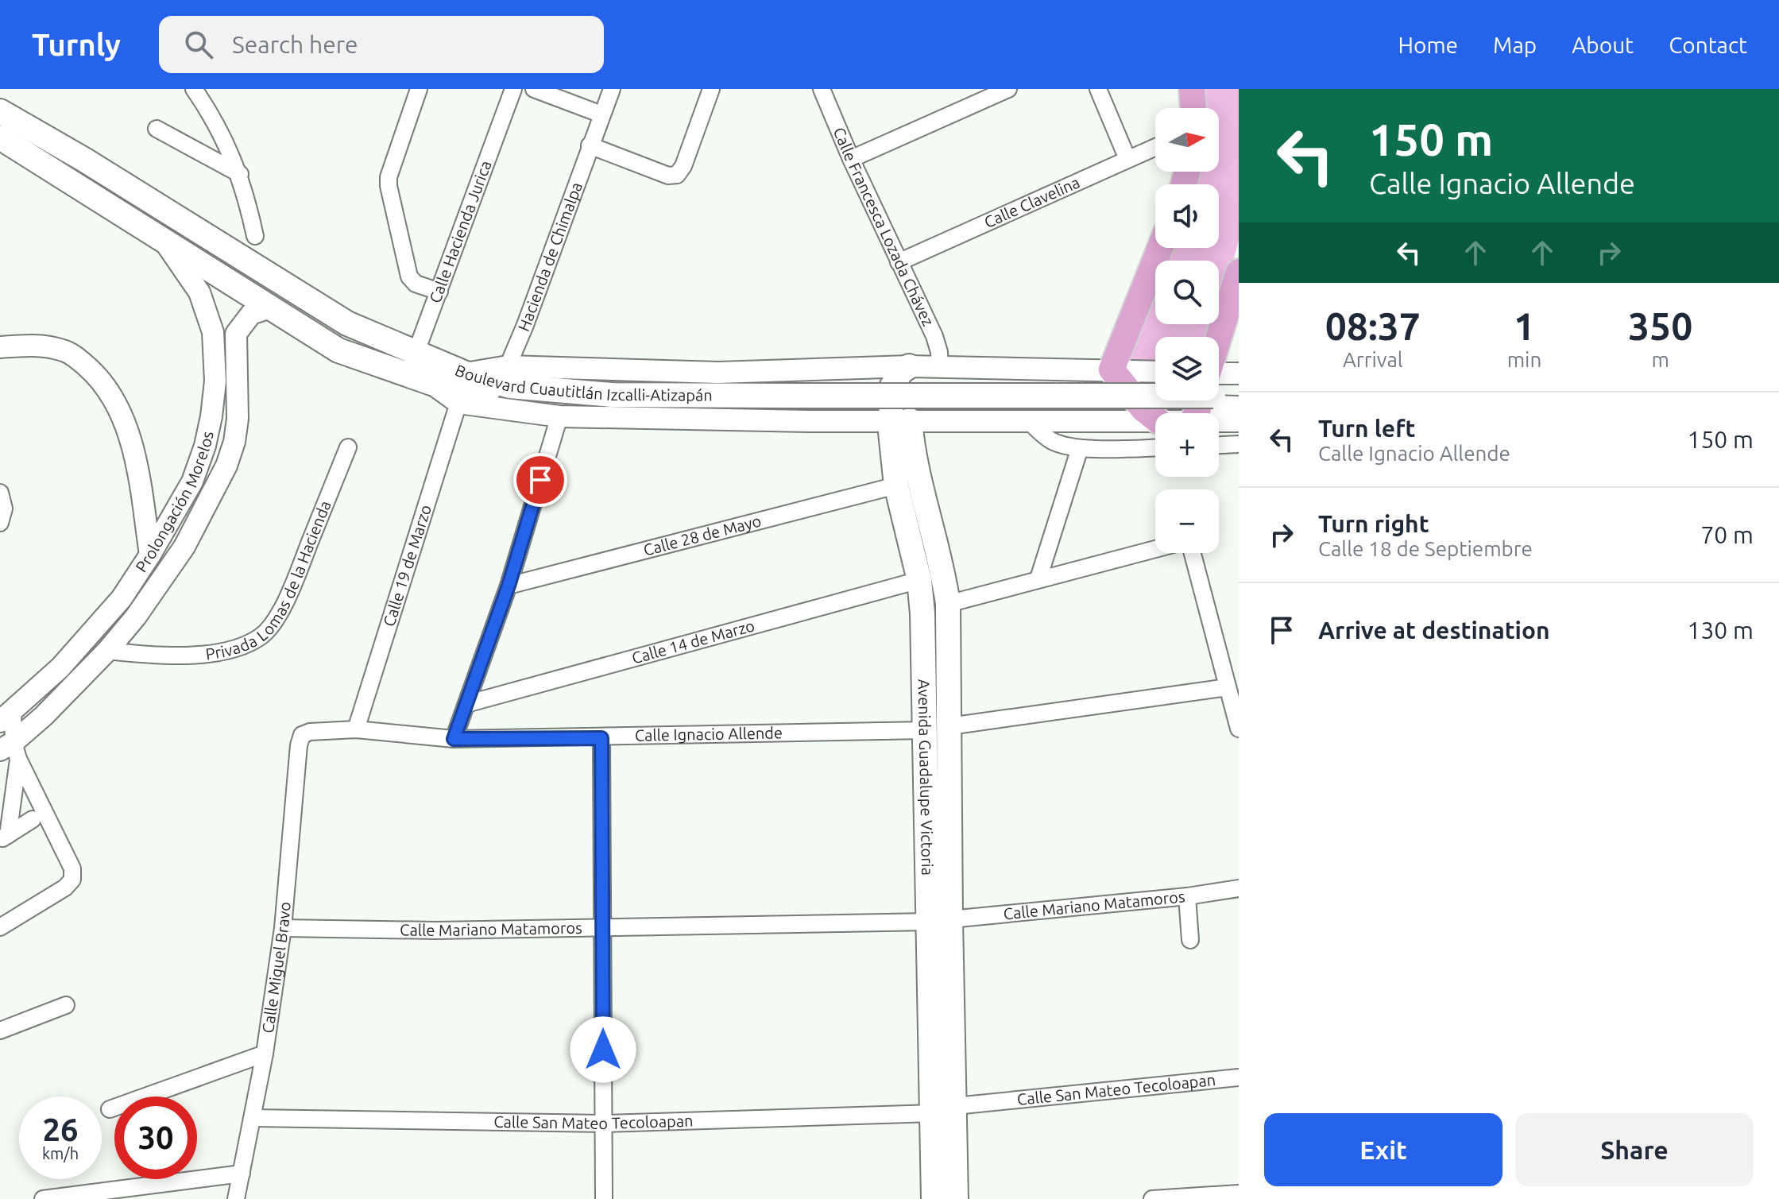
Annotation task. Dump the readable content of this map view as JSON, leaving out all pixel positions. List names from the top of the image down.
{
  "streets": {
    "main road": ["Boulevard Cuautitlán Izcalli-Atizapán", "Avenida Guadalupe Victoria"],
    "street": [
      "Calle Clavelina",
      "Calle Francesca Lozada Chávez",
      "Calle Hacienda Jurica",
      "Hacienda de Chimalpa",
      "Prolongación Morelos",
      "Calle 28 de Mayo",
      "Calle 19 de Marzo",
      "Privada Lomas de la Hacienda",
      "Calle 14 de Marzo",
      "Calle Ignacio Allende",
      "Calle Mariano Matamoros",
      "Calle Miguel Bravo",
      "Calle San Mateo Tecoloapan"
    ]
  },
  "crossings": [
    ["Calle Clavelina", "Calle Francesca Lozada Chávez"],
    ["Calle Hacienda Jurica", "Boulevard Cuautitlán Izcalli-Atizapán"],
    ["Hacienda de Chimalpa", "Boulevard Cuautitlán Izcalli-Atizapán"],
    ["Boulevard Cuautitlán Izcalli-Atizapán", "Prolongación Morelos"],
    ["Prolongación Morelos", "Privada Lomas de la Hacienda"],
    ["Calle 28 de Mayo", "Avenida Guadalupe Victoria"],
    ["Calle 19 de Marzo", "Calle Ignacio Allende"],
    ["Calle 14 de Marzo", "Avenida Guadalupe Victoria"],
    ["Calle Ignacio Allende", "Avenida Guadalupe Victoria"],
    ["Calle Ignacio Allende", "Calle Miguel Bravo"],
    ["Avenida Guadalupe Victoria", "Calle Mariano Matamoros"],
    ["Avenida Guadalupe Victoria", "Calle San Mateo Tecoloapan"],
    ["Calle Mariano Matamoros", "Calle Miguel Bravo"],
    ["Calle Miguel Bravo", "Calle San Mateo Tecoloapan"]
  ],
  "north": "right",
  "page": {
    "header": "Turnly",
    "search": "Search here",
    "nav": [
      "Home",
      "Map",
      "About",
      "Contact"
    ],
    "turn": ["150 m", "Calle Ignacio Allende"],
    "map_buttons": ["+", "−"],
    "eta": [
      "08:37",
      "Arrival",
      "1",
      "min",
      "350",
      "m"
    ],
    "list": [
      {
        "name": "Turn left",
        "note": "Calle Ignacio Allende",
        "value": "150 m"
      },
      {
        "name": "Turn right",
        "note": "Calle 18 de Septiembre",
        "value": "70 m"
      },
      {
        "name": "Arrive at destination",
        "value": "130 m"
      }
    ],
    "speed": "26 km/h",
    "limit": "30",
    "buttons": ["Exit", "Share"]
  }
}
